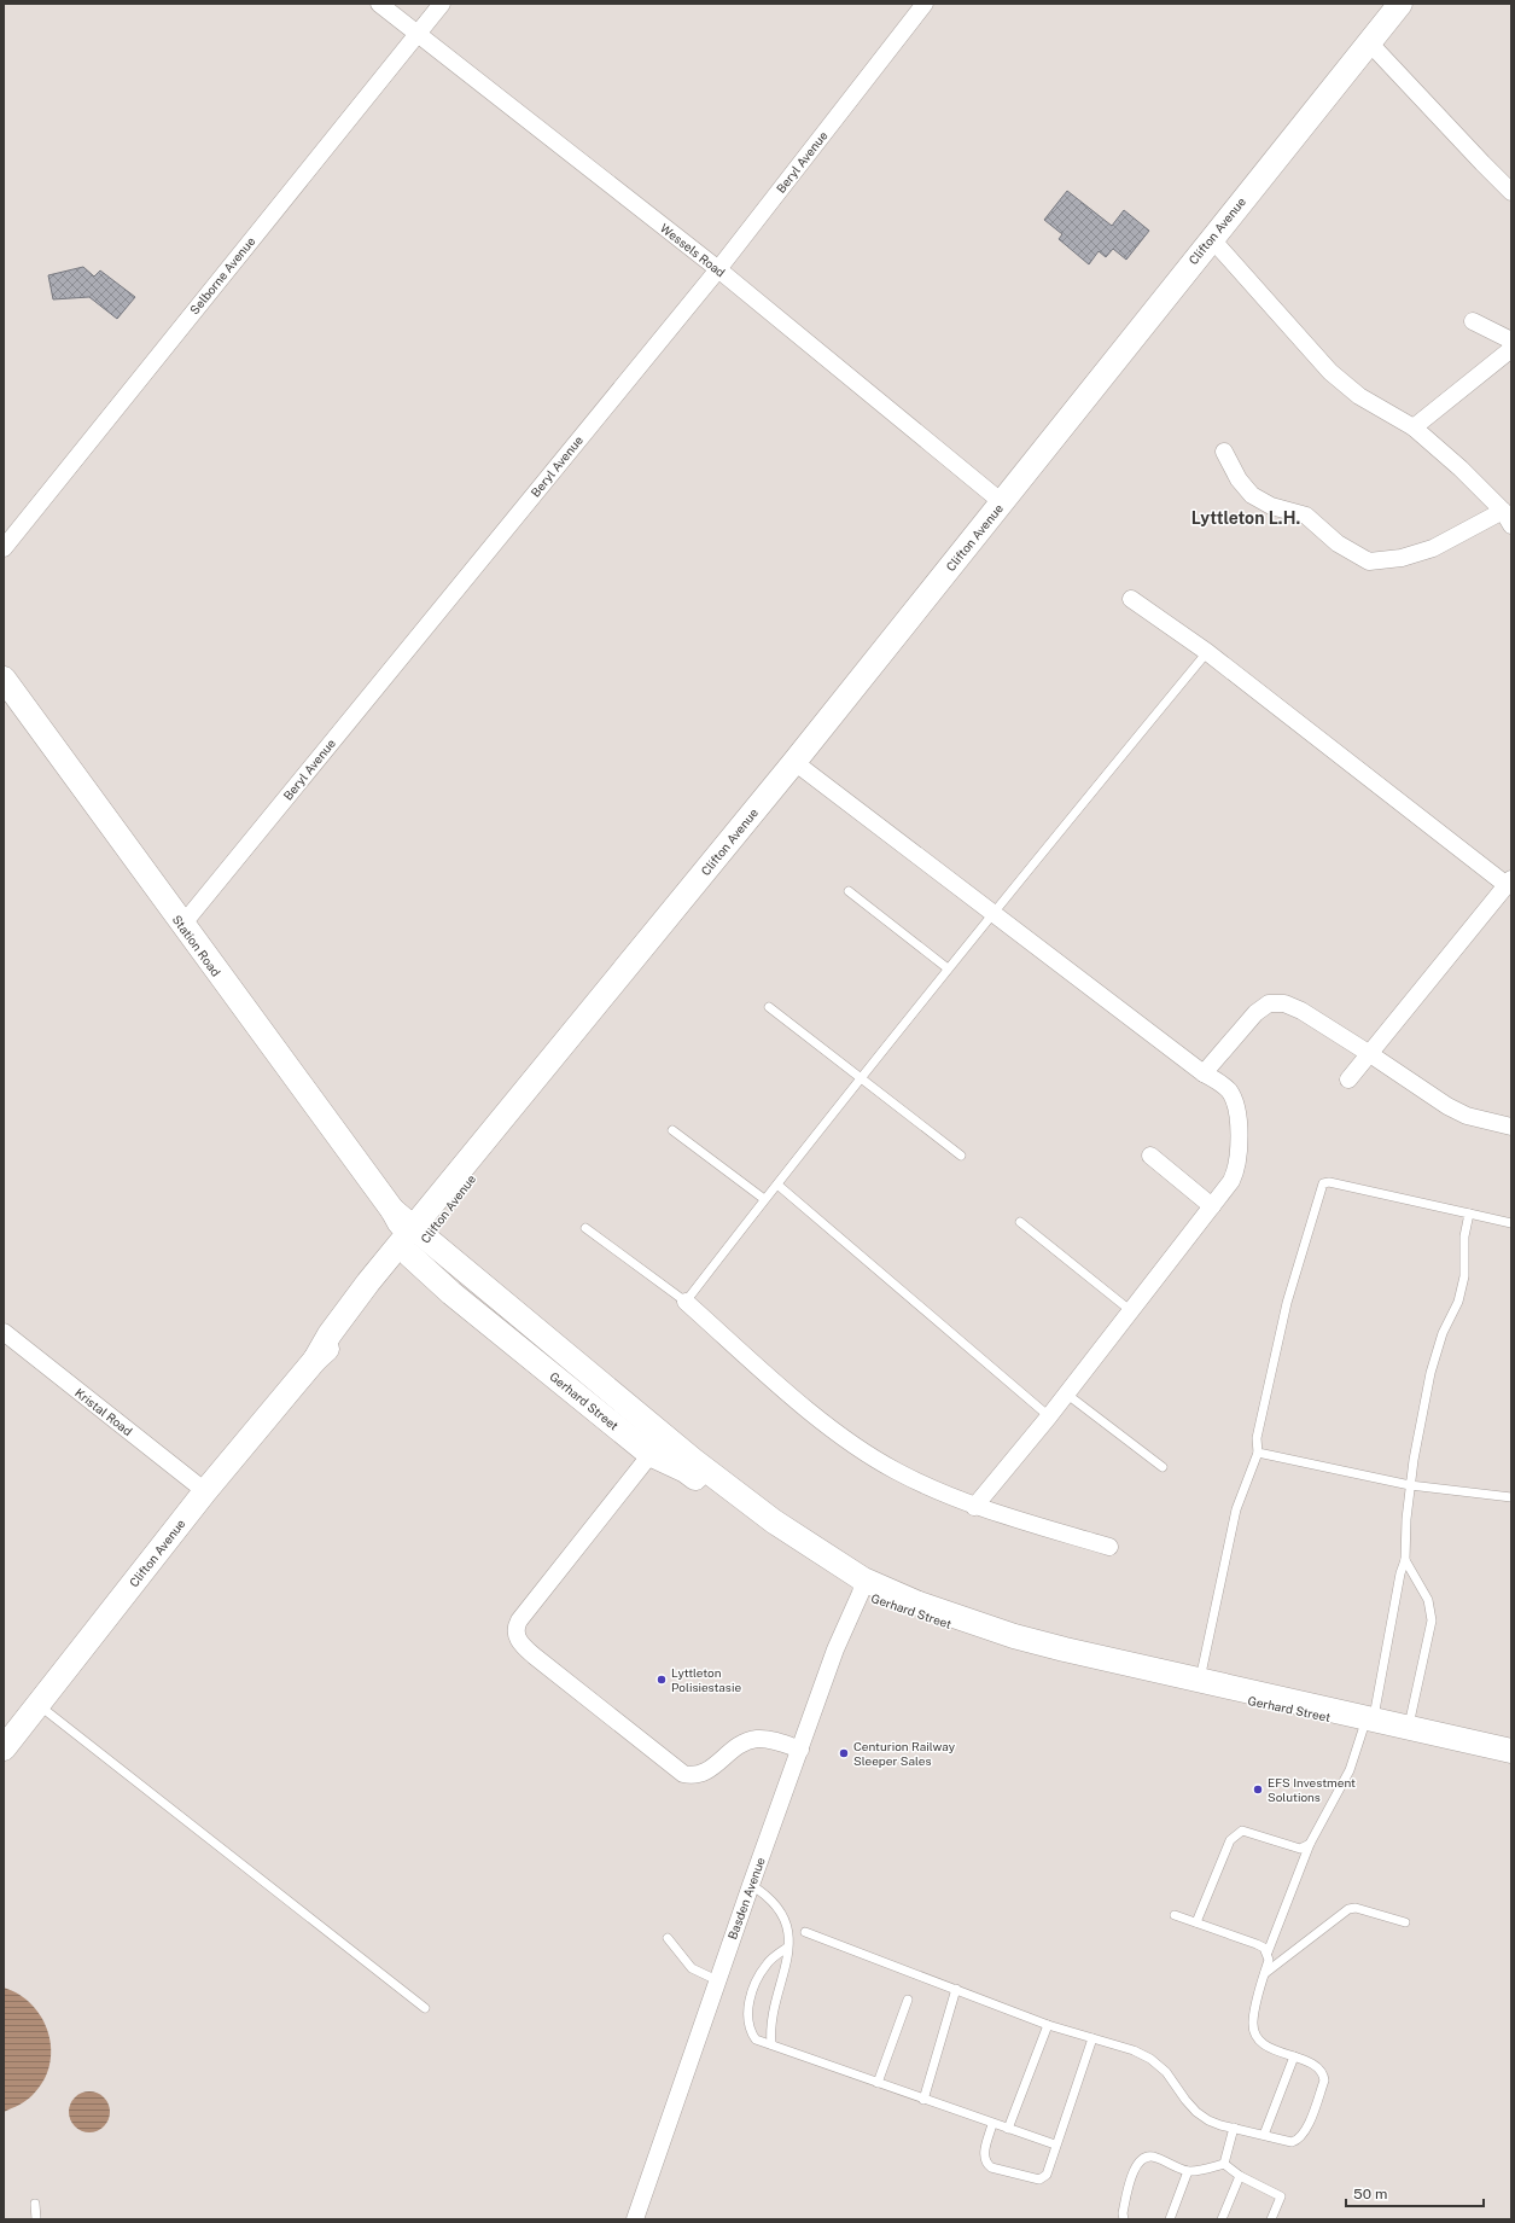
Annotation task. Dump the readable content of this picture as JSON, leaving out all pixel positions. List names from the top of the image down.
{
  "streets": {
    "street": [
      "Beryl Avenue",
      "Clifton Avenue",
      "Wessels Road",
      "Selborne Avenue",
      "Station Road",
      "Gerhard Street",
      "Kristal Road",
      "Basden Avenue"
    ]
  },
  "crossings": [
    ["Beryl Avenue", "Wessels Road"],
    ["Beryl Avenue", "Station Road"],
    ["Clifton Avenue", "Wessels Road"],
    ["Clifton Avenue", "Station Road"],
    ["Clifton Avenue", "Gerhard Street"],
    ["Clifton Avenue", "Kristal Road"],
    ["Wessels Road", "Selborne Avenue"],
    ["Station Road", "Gerhard Street"],
    ["Gerhard Street", "Basden Avenue"]
  ],
  "districts": ["Lyttleton L.H."],
  "places": ["Lyttleton Polisiestasie", "Centurion Railway Sleeper Sales", "EFS Investment Solutions"],
  "scale_bar": "50 m"
}
